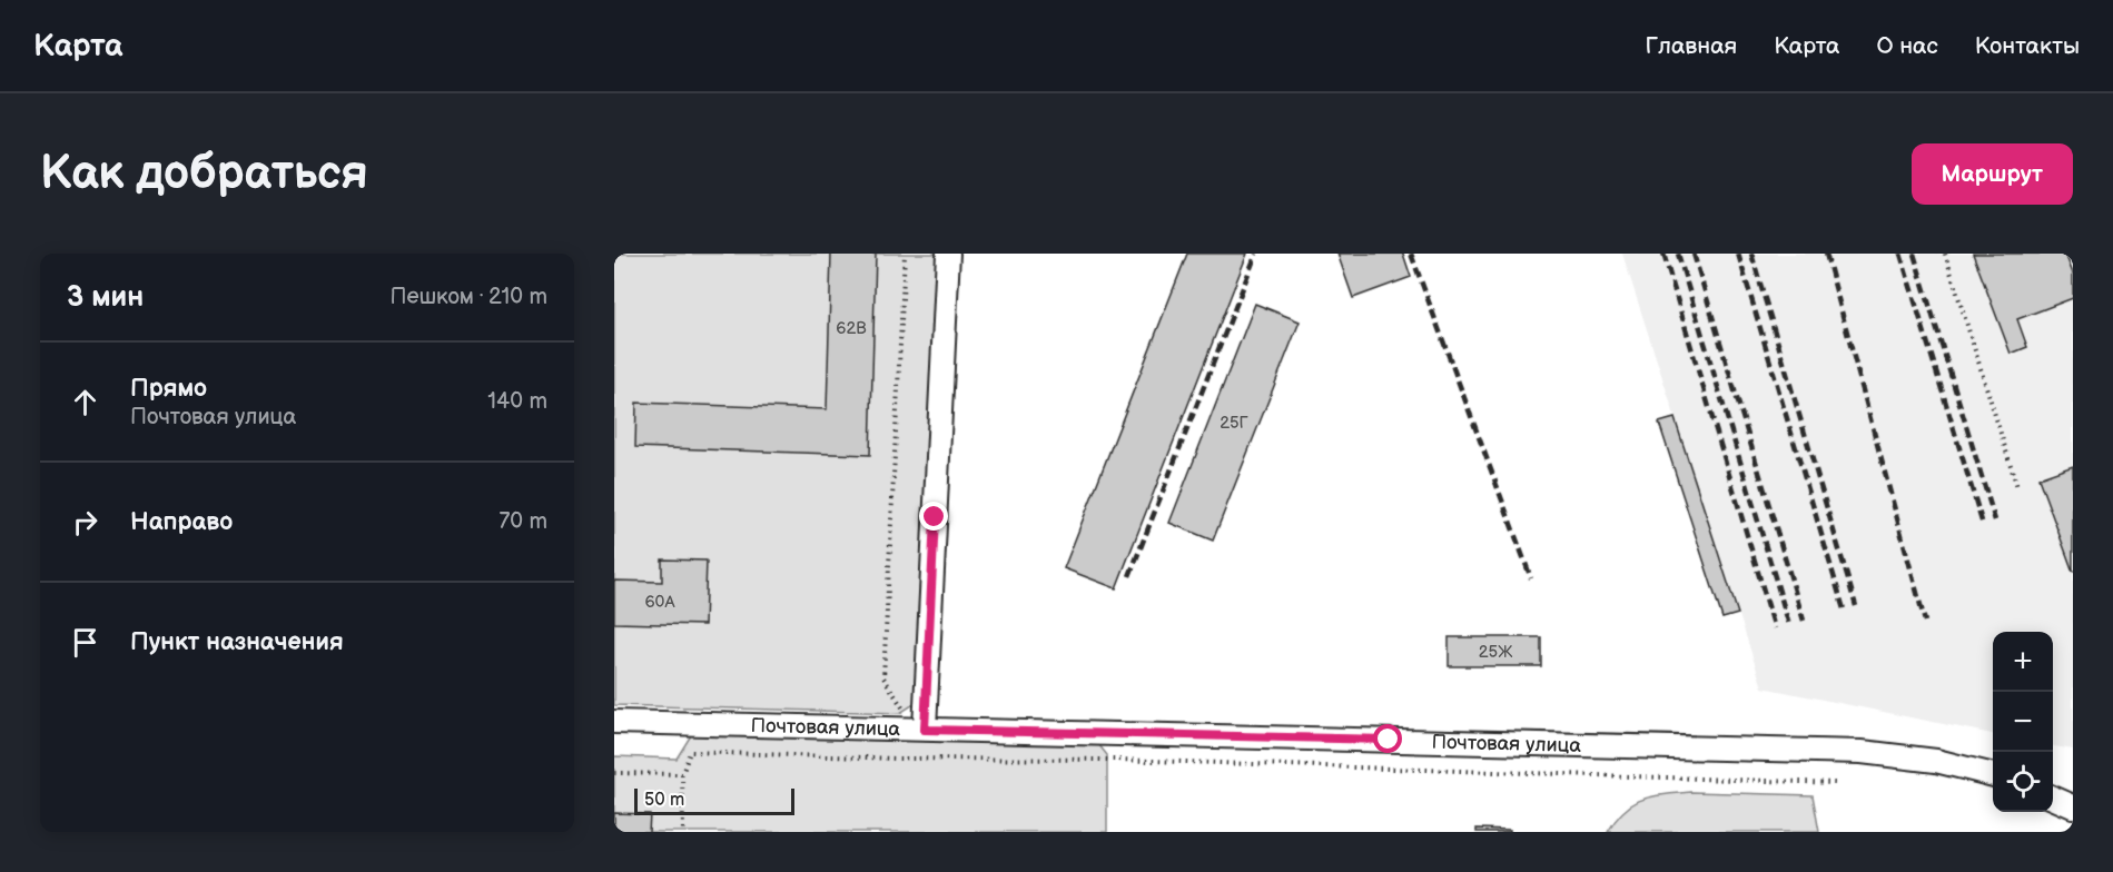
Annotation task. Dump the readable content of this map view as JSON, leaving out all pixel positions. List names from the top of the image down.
{
  "streets": {
    "street": ["Почтовая улица"]
  },
  "house_numbers": [
    "62В",
    "25Г",
    "60А",
    "25Ж"
  ],
  "scale_bar": "50 m",
  "page": {
    "header": "Карта",
    "nav": [
      "Главная",
      "Карта",
      "О нас",
      "Контакты"
    ],
    "buttons": "Маршрут",
    "title": "Как добраться",
    "heading": ["3 мин", "Пешком · 210 m"],
    "list": [
      ["Прямо", "Почтовая улица", "140 m"],
      ["Направо", "70 m"],
      "Пункт назначения"
    ],
    "map_buttons": ["+", "−"],
    "scale": "50 m"
  }
}
